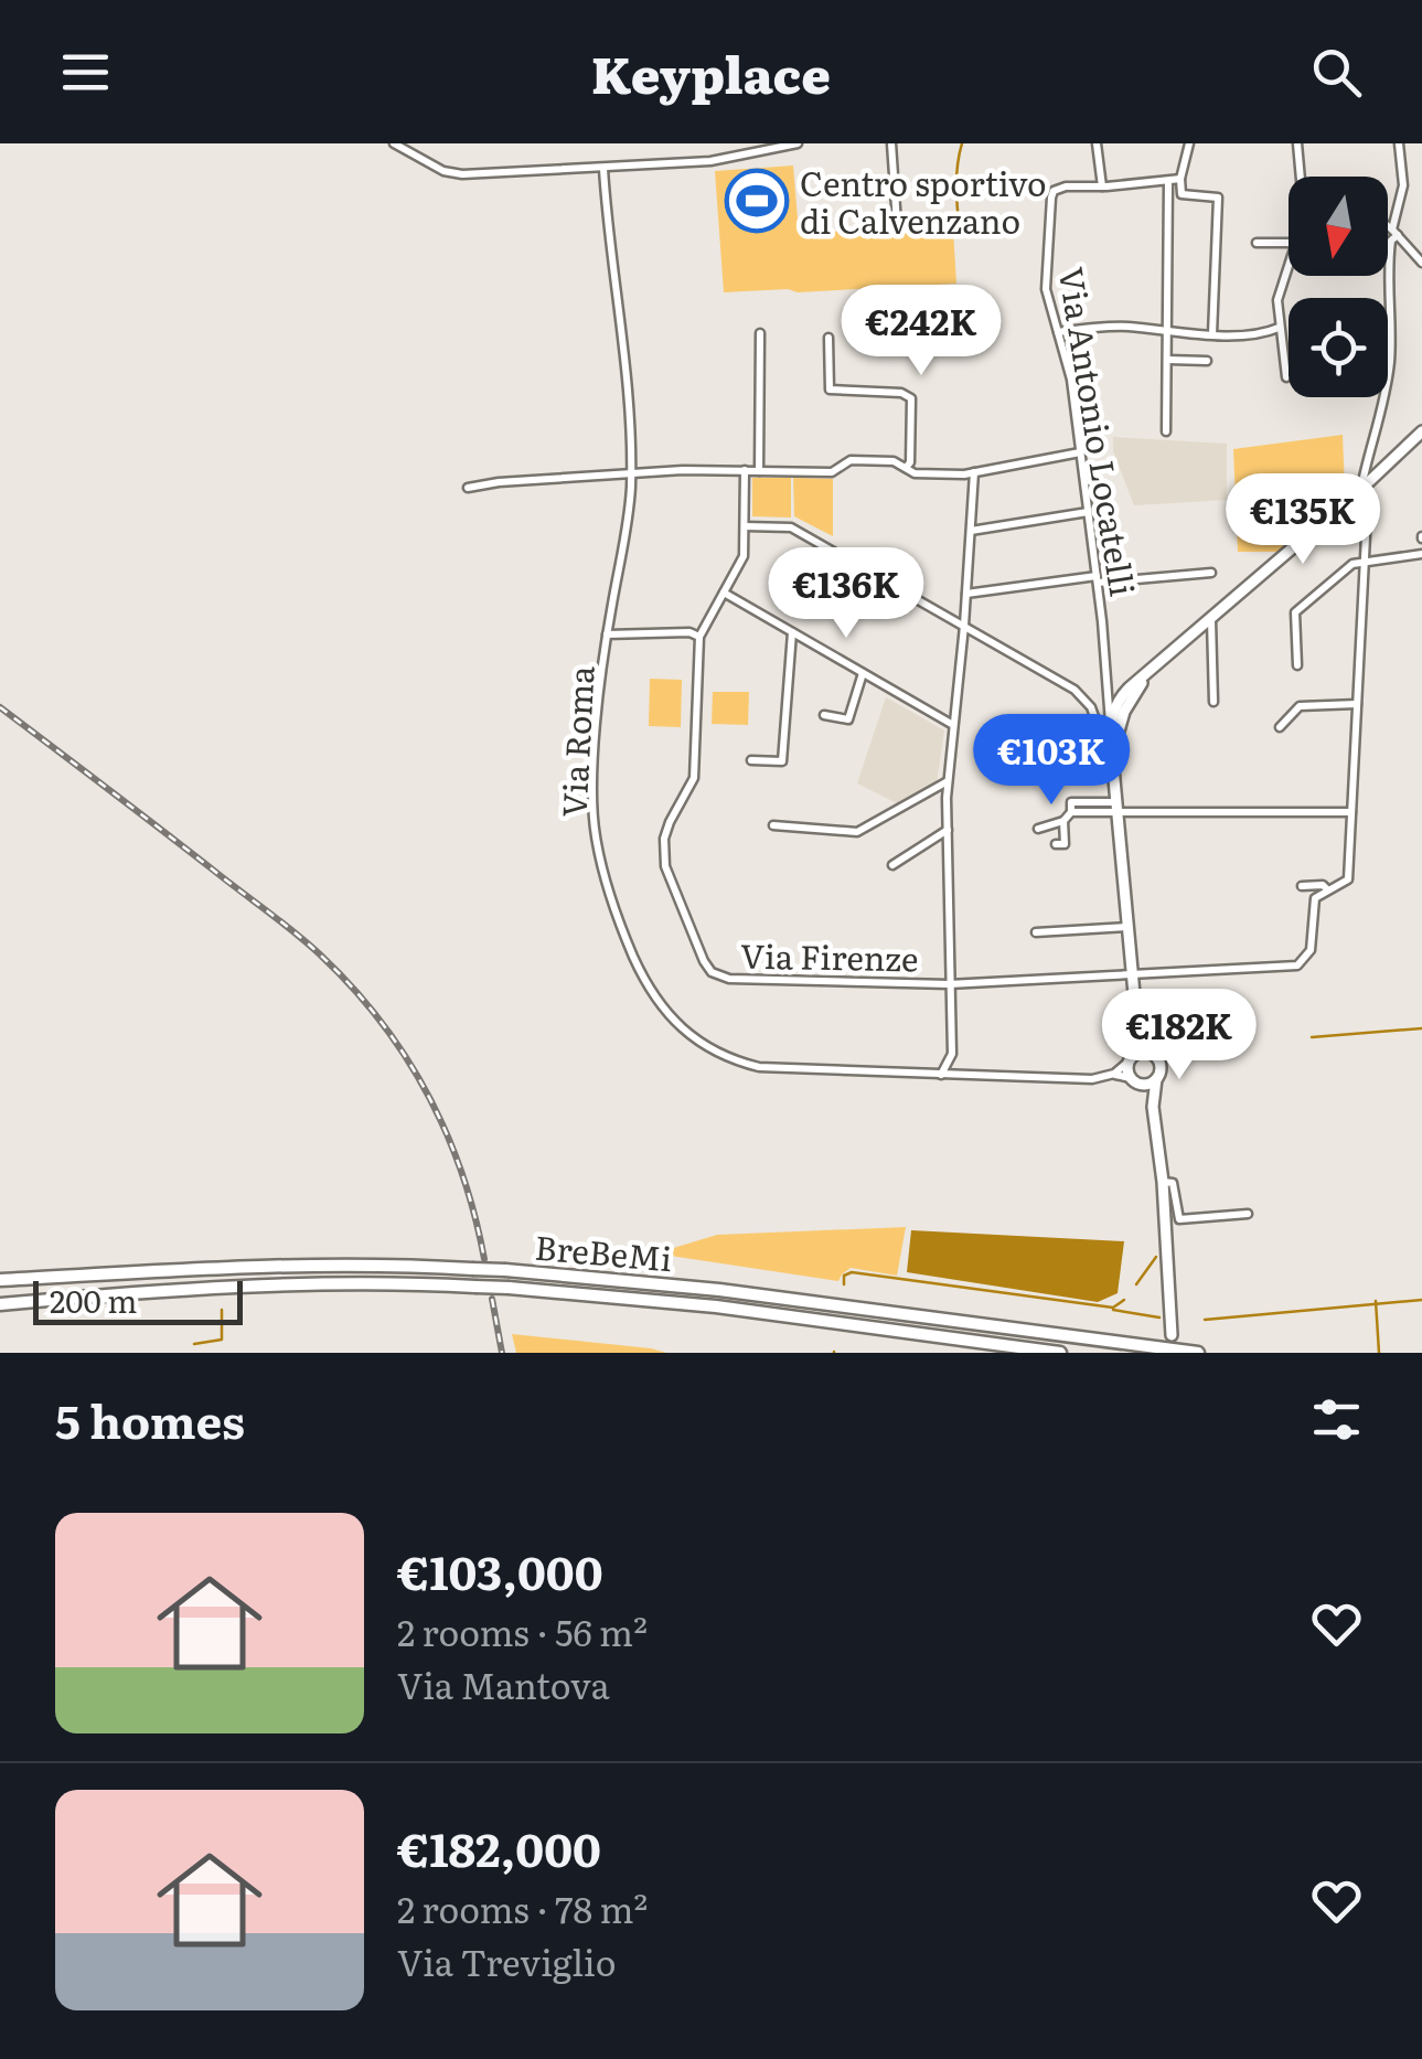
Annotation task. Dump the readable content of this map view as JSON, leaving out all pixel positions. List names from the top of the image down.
{
  "streets": {
    "highway": ["BreBeMi"],
    "street": ["Via Antonio Locatelli", "Via Roma", "Via Firenze"]
  },
  "places": {
    "sports": ["Centro sportivo di Calvenzano"]
  },
  "scale_bar": "200 m",
  "north": "bottom",
  "page": {
    "header": "Keyplace",
    "price": [
      "€242K",
      "€135K",
      "€136K",
      "€103K",
      "€182K"
    ],
    "scale": "200 m",
    "heading": "5 homes",
    "list": [
      {
        "name": "€103,000",
        "note": "2 rooms · 56 m² · Via Mantova"
      },
      {
        "name": "€182,000",
        "note": "2 rooms · 78 m² · Via Treviglio"
      }
    ]
  }
}
